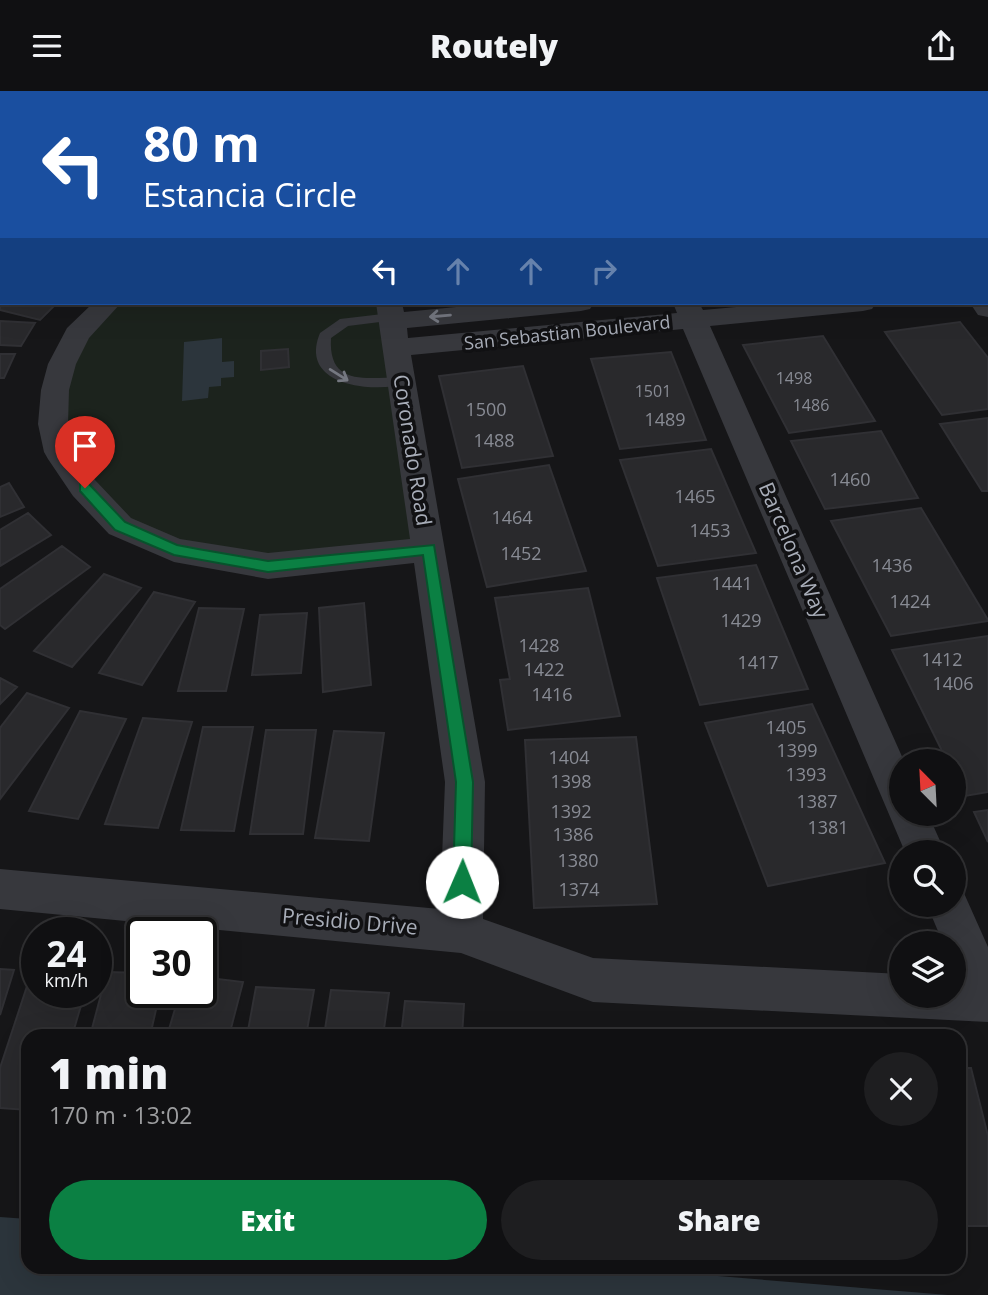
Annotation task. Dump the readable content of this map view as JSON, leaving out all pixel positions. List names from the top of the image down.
{
  "streets": {
    "street": [
      "San Sebastian Boulevard",
      "Coronado Road",
      "Barcelona Way",
      "Presidio Drive"
    ]
  },
  "crossings": [
    ["San Sebastian Boulevard", "Coronado Road"],
    ["San Sebastian Boulevard", "Barcelona Way"],
    ["Coronado Road", "Presidio Drive"]
  ],
  "house_numbers": [
    "1498",
    "1501",
    "1486",
    "1500",
    "1489",
    "1488",
    "1460",
    "1465",
    "1464",
    "1453",
    "1452",
    "1436",
    "1441",
    "1424",
    "1429",
    "1428",
    "1412",
    "1417",
    "1422",
    "1406",
    "1416",
    "1405",
    "1399",
    "1404",
    "1393",
    "1398",
    "1387",
    "1392",
    "1381",
    "1386",
    "1380",
    "1374"
  ],
  "north": "top left",
  "page": {
    "header": "Routely",
    "turn": ["80 m", "Estancia Circle"],
    "speed": "24 km/h",
    "limit": "30",
    "heading": ["1 min", "170 m · 13:02"],
    "buttons": ["Exit", "Share"]
  }
}
